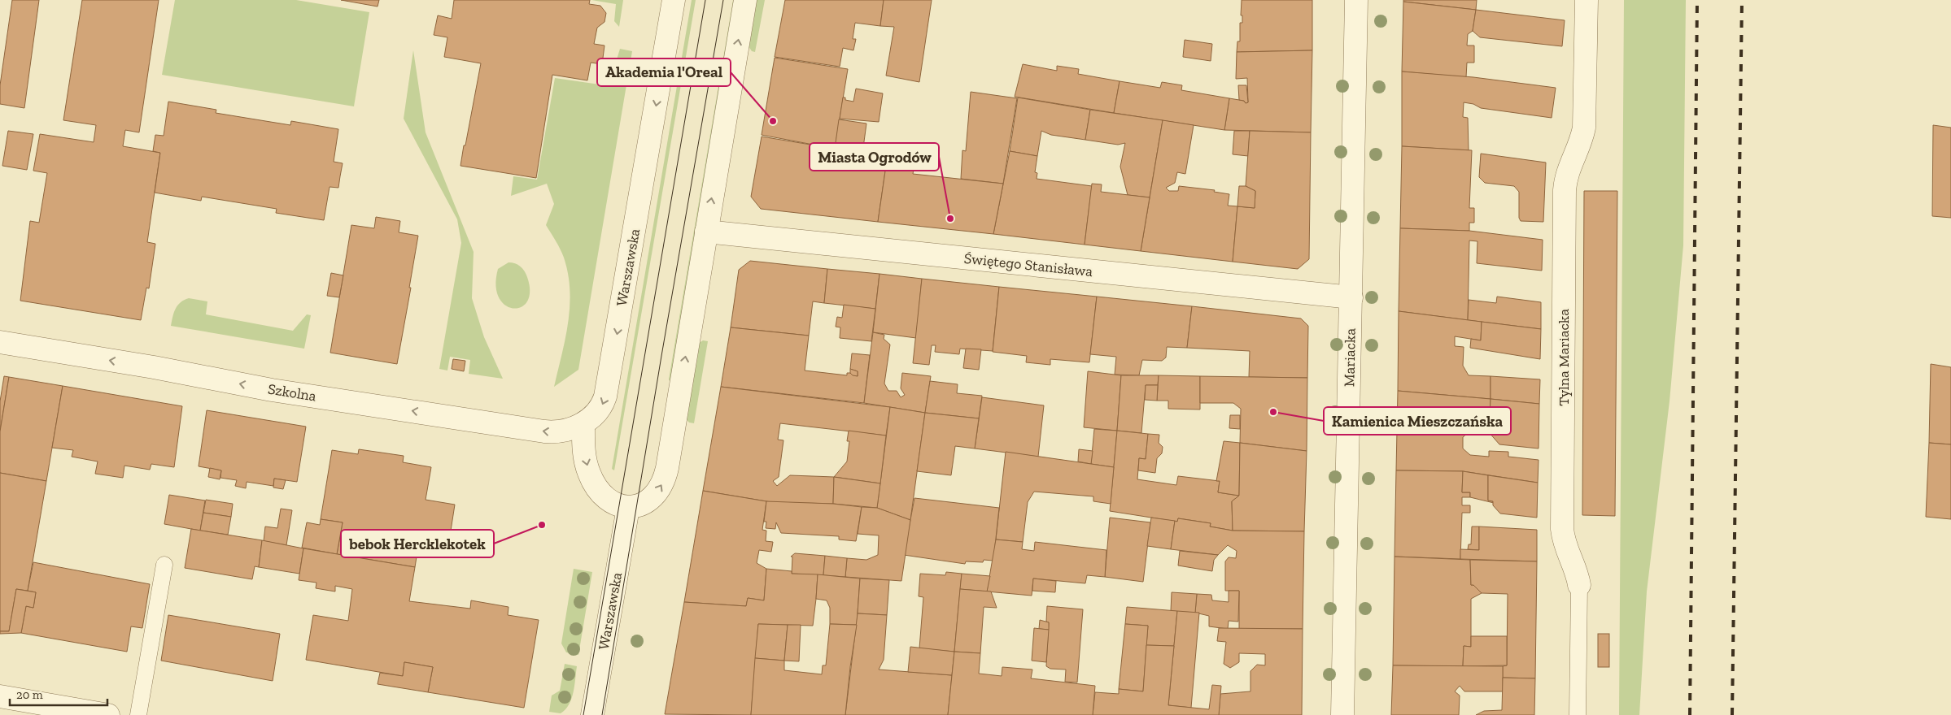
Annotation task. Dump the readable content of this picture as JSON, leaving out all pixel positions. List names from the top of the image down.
{
  "streets": {
    "street": [
      "Świętego Stanisława",
      "Warszawska",
      "Mariacka",
      "Tylna Mariacka",
      "Szkolna"
    ]
  },
  "crossings": [
    ["Świętego Stanisława", "Mariacka"],
    ["Warszawska", "Szkolna"]
  ],
  "one_way": ["Szkolna"],
  "places": [
    "Akademia l'Oreal",
    "Miasta Ogrodów",
    "Kamienica Mieszczańska",
    "bebok Hercklekotek"
  ],
  "scale_bar": "20 m"
}
